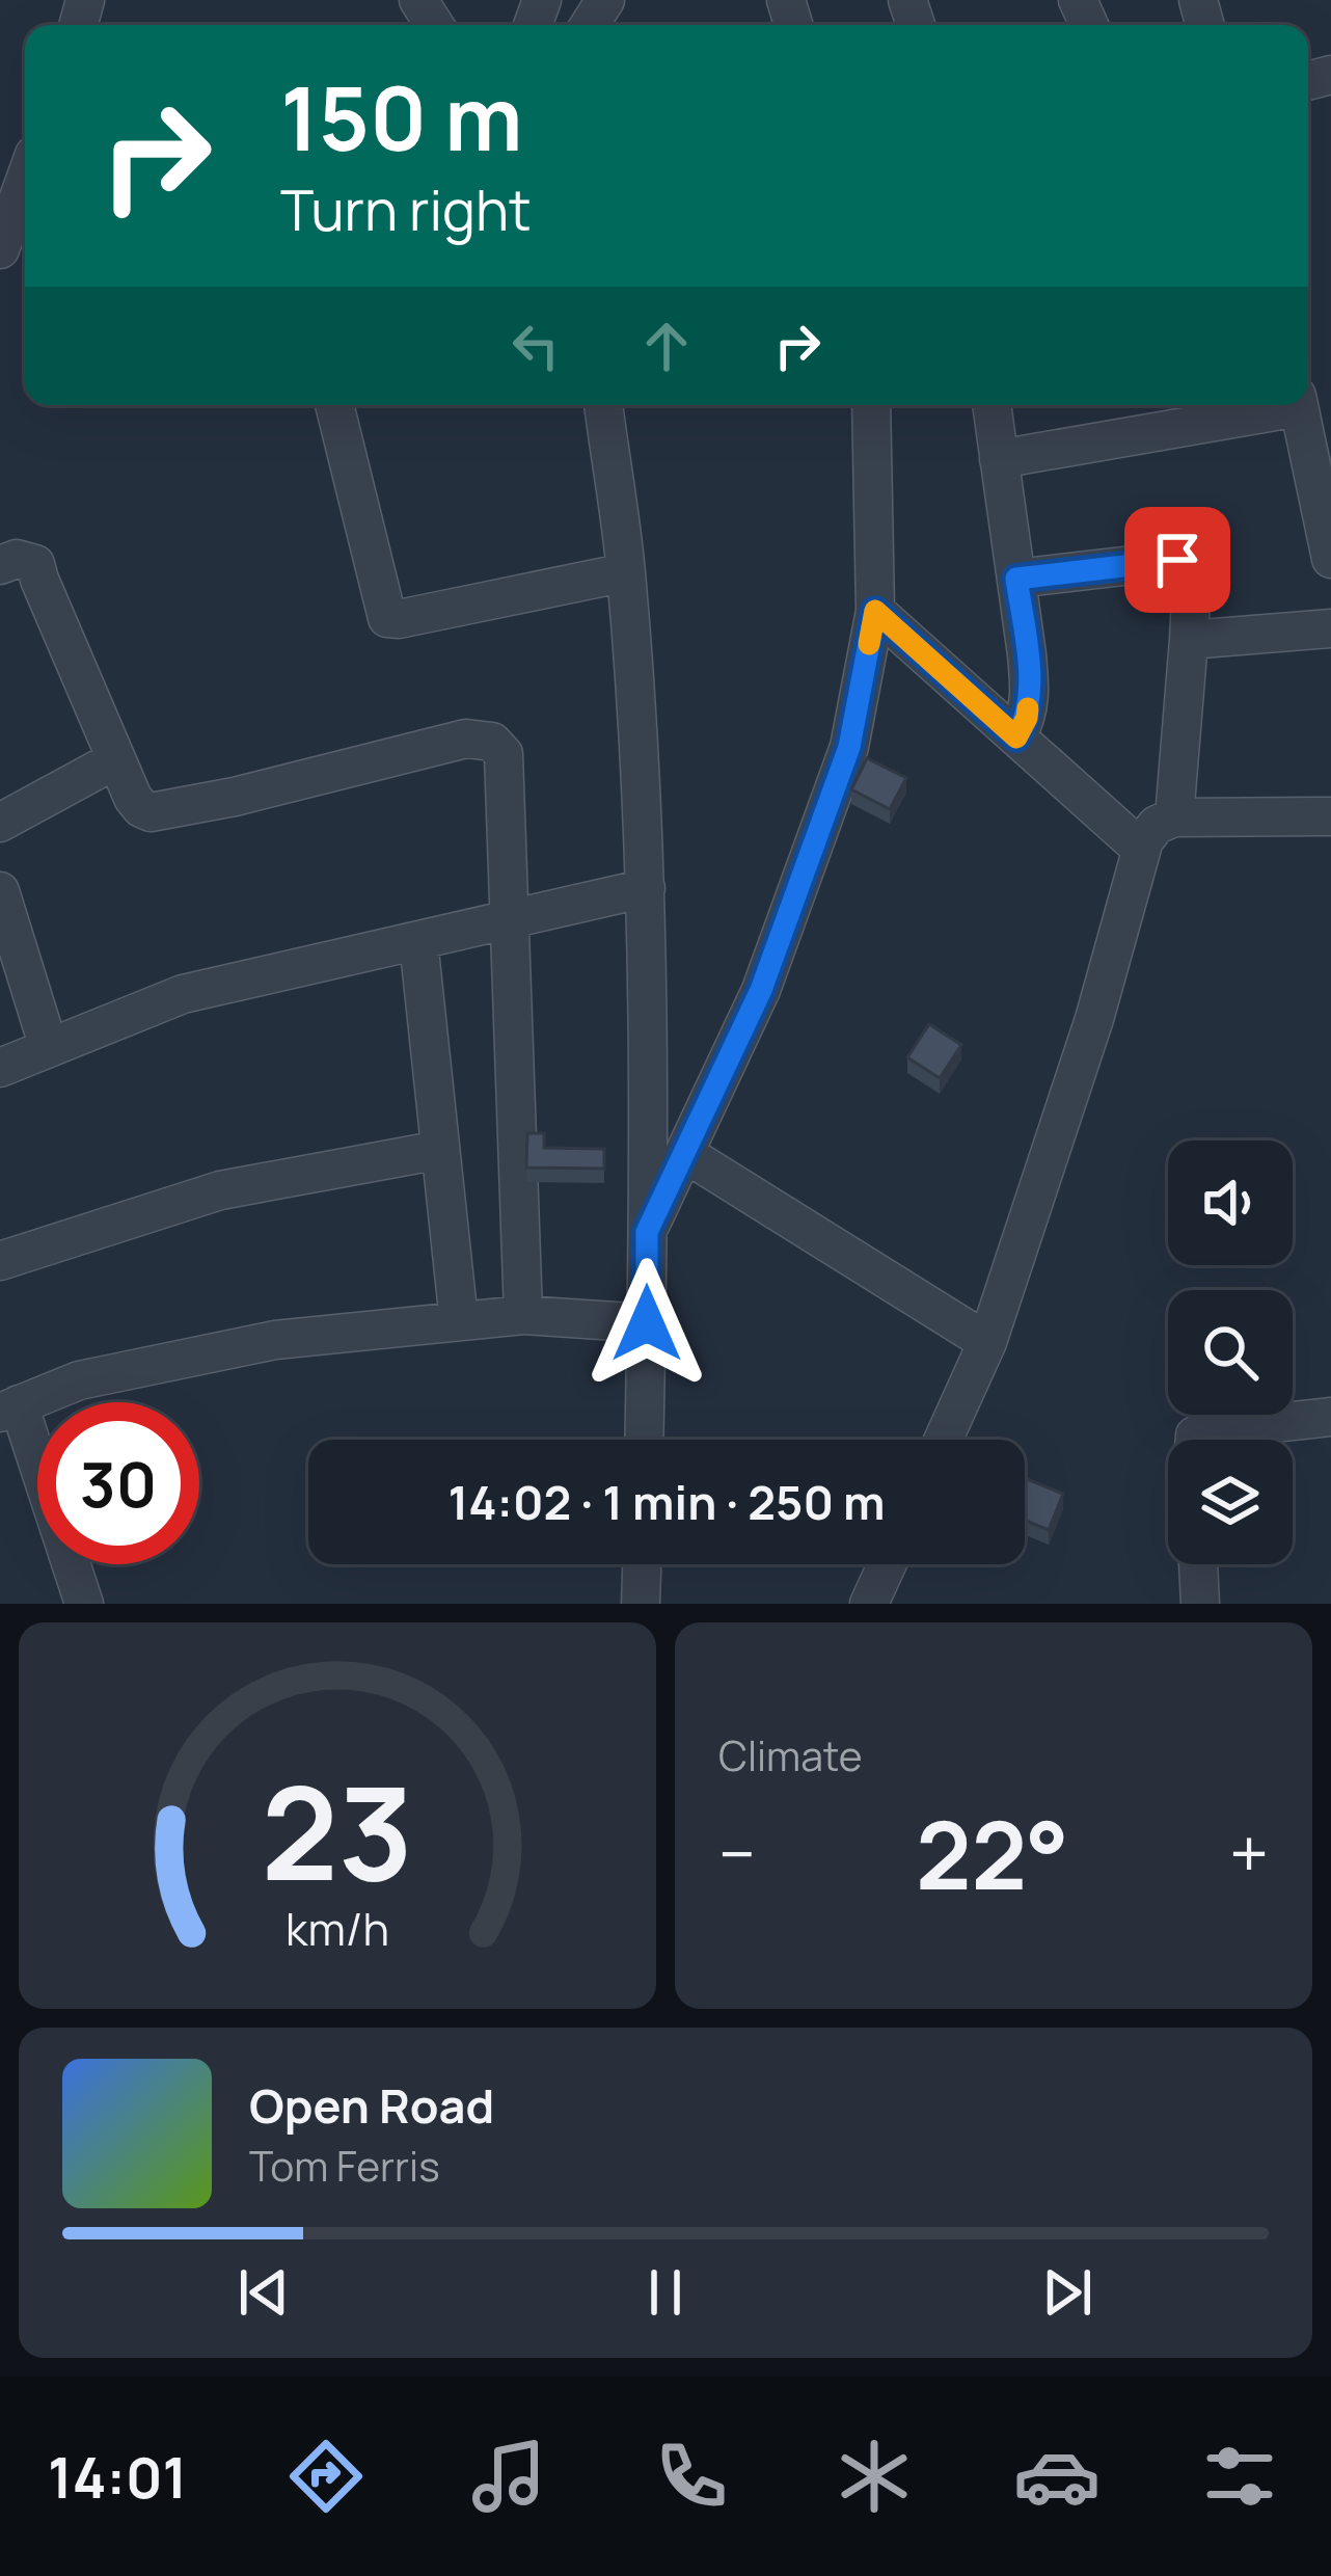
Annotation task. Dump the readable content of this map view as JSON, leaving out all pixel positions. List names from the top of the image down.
{
  "page": {
    "turn": ["150 m", "Turn right"],
    "limit": "30",
    "trip": "14:02 · 1 min · 250 m",
    "tile": "Climate",
    "heat": ["−", "22°", "+"],
    "song": ["Open Road", "Tom Ferris"],
    "tabs": "14:01",
    "gauge": ["23", "km/h"]
  }
}
